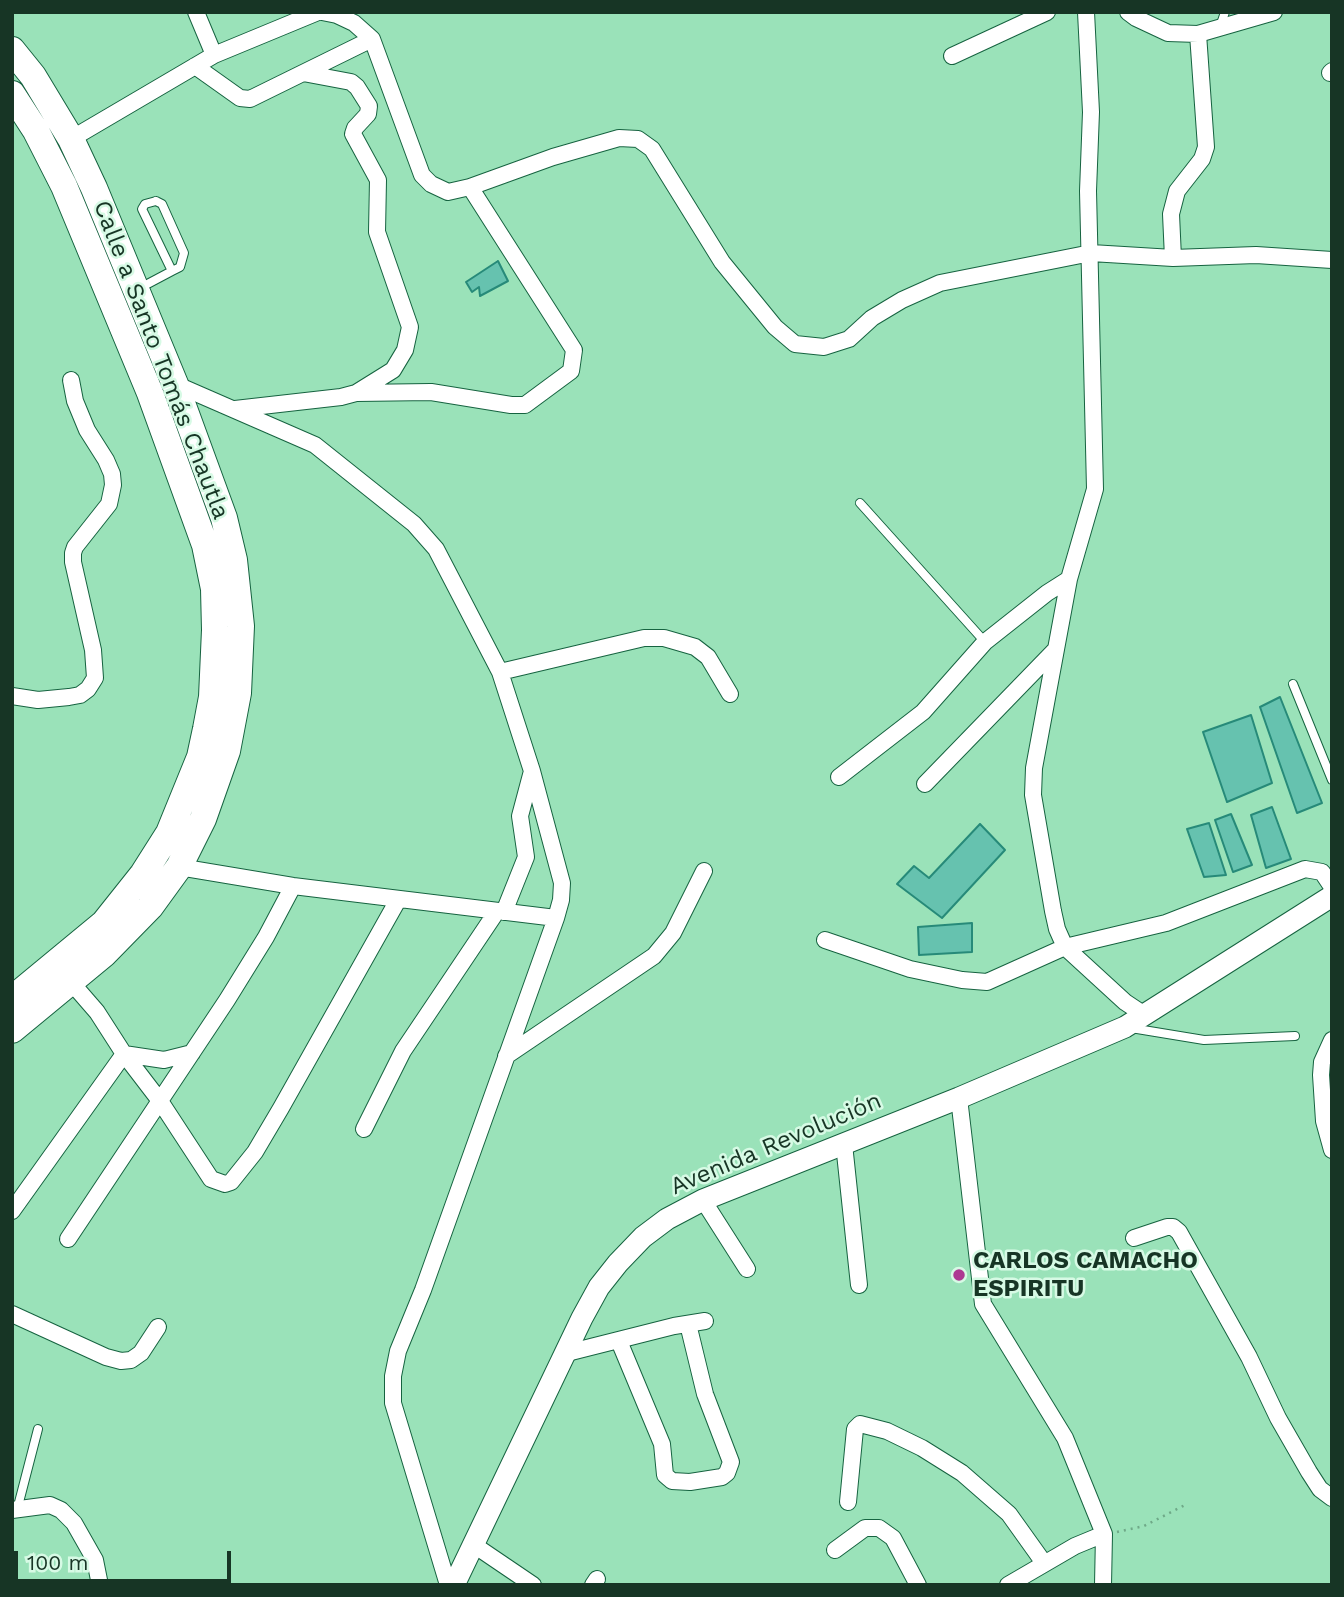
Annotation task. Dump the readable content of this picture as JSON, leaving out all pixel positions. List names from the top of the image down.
{
  "streets": {
    "main road": ["Calle a Santo Tomás Chautla"],
    "street": ["Avenida Revolución"]
  },
  "places": ["CARLOS CAMACHO ESPIRITU"],
  "scale_bar": "100 m"
}
